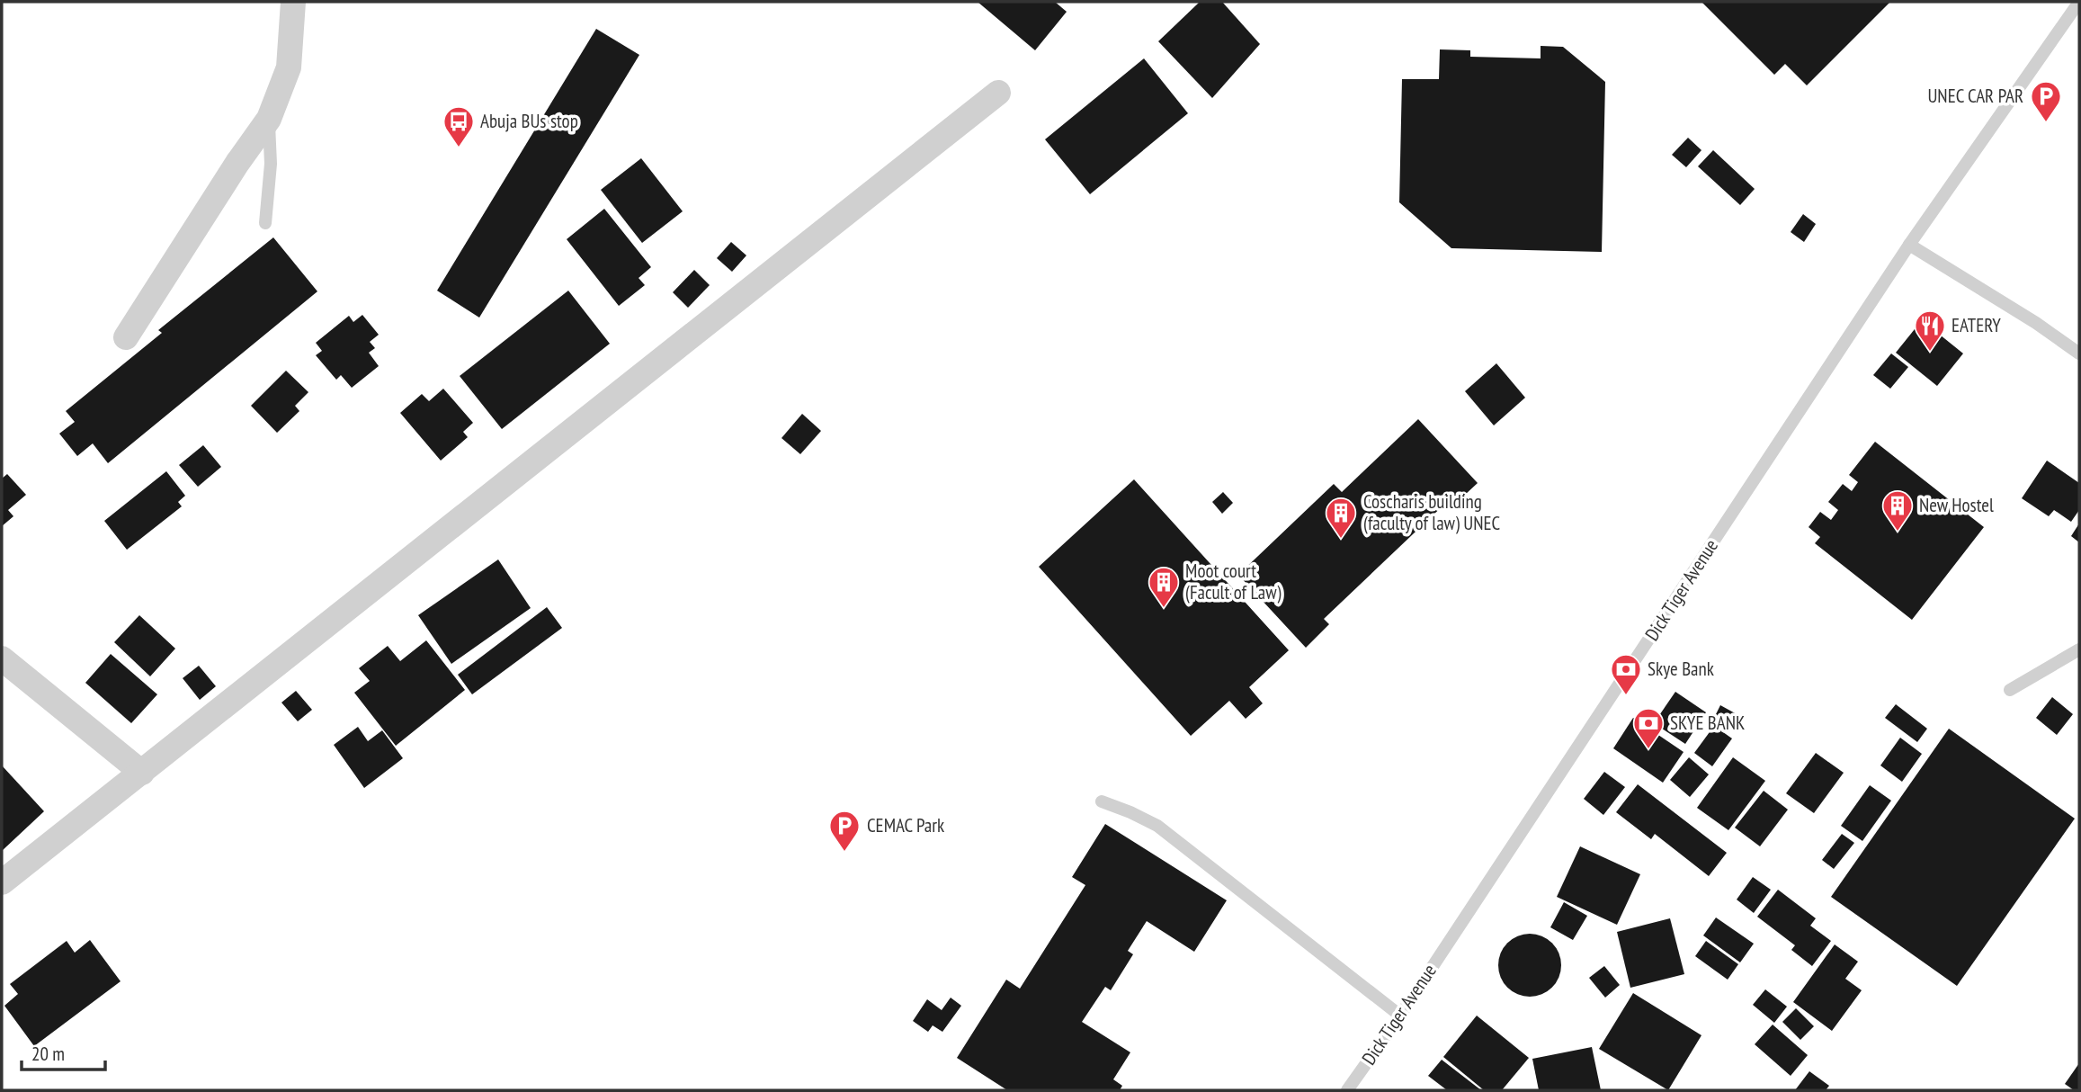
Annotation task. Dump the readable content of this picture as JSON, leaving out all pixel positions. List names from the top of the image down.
{
  "streets": {
    "lane": ["Dick Tiger Avenue"]
  },
  "places": {
    "parking": ["UNEC CAR PAR", "CEMAC Park"],
    "bus stop": ["Abuja BUs stop"],
    "restaurant": ["EATERY"],
    "building": ["New Hostel", "Coscharis building (faculty of law) UNEC", "Moot court (Facult of Law)"],
    "bank": ["Skye Bank", "SKYE BANK"]
  },
  "scale_bar": "20 m"
}
